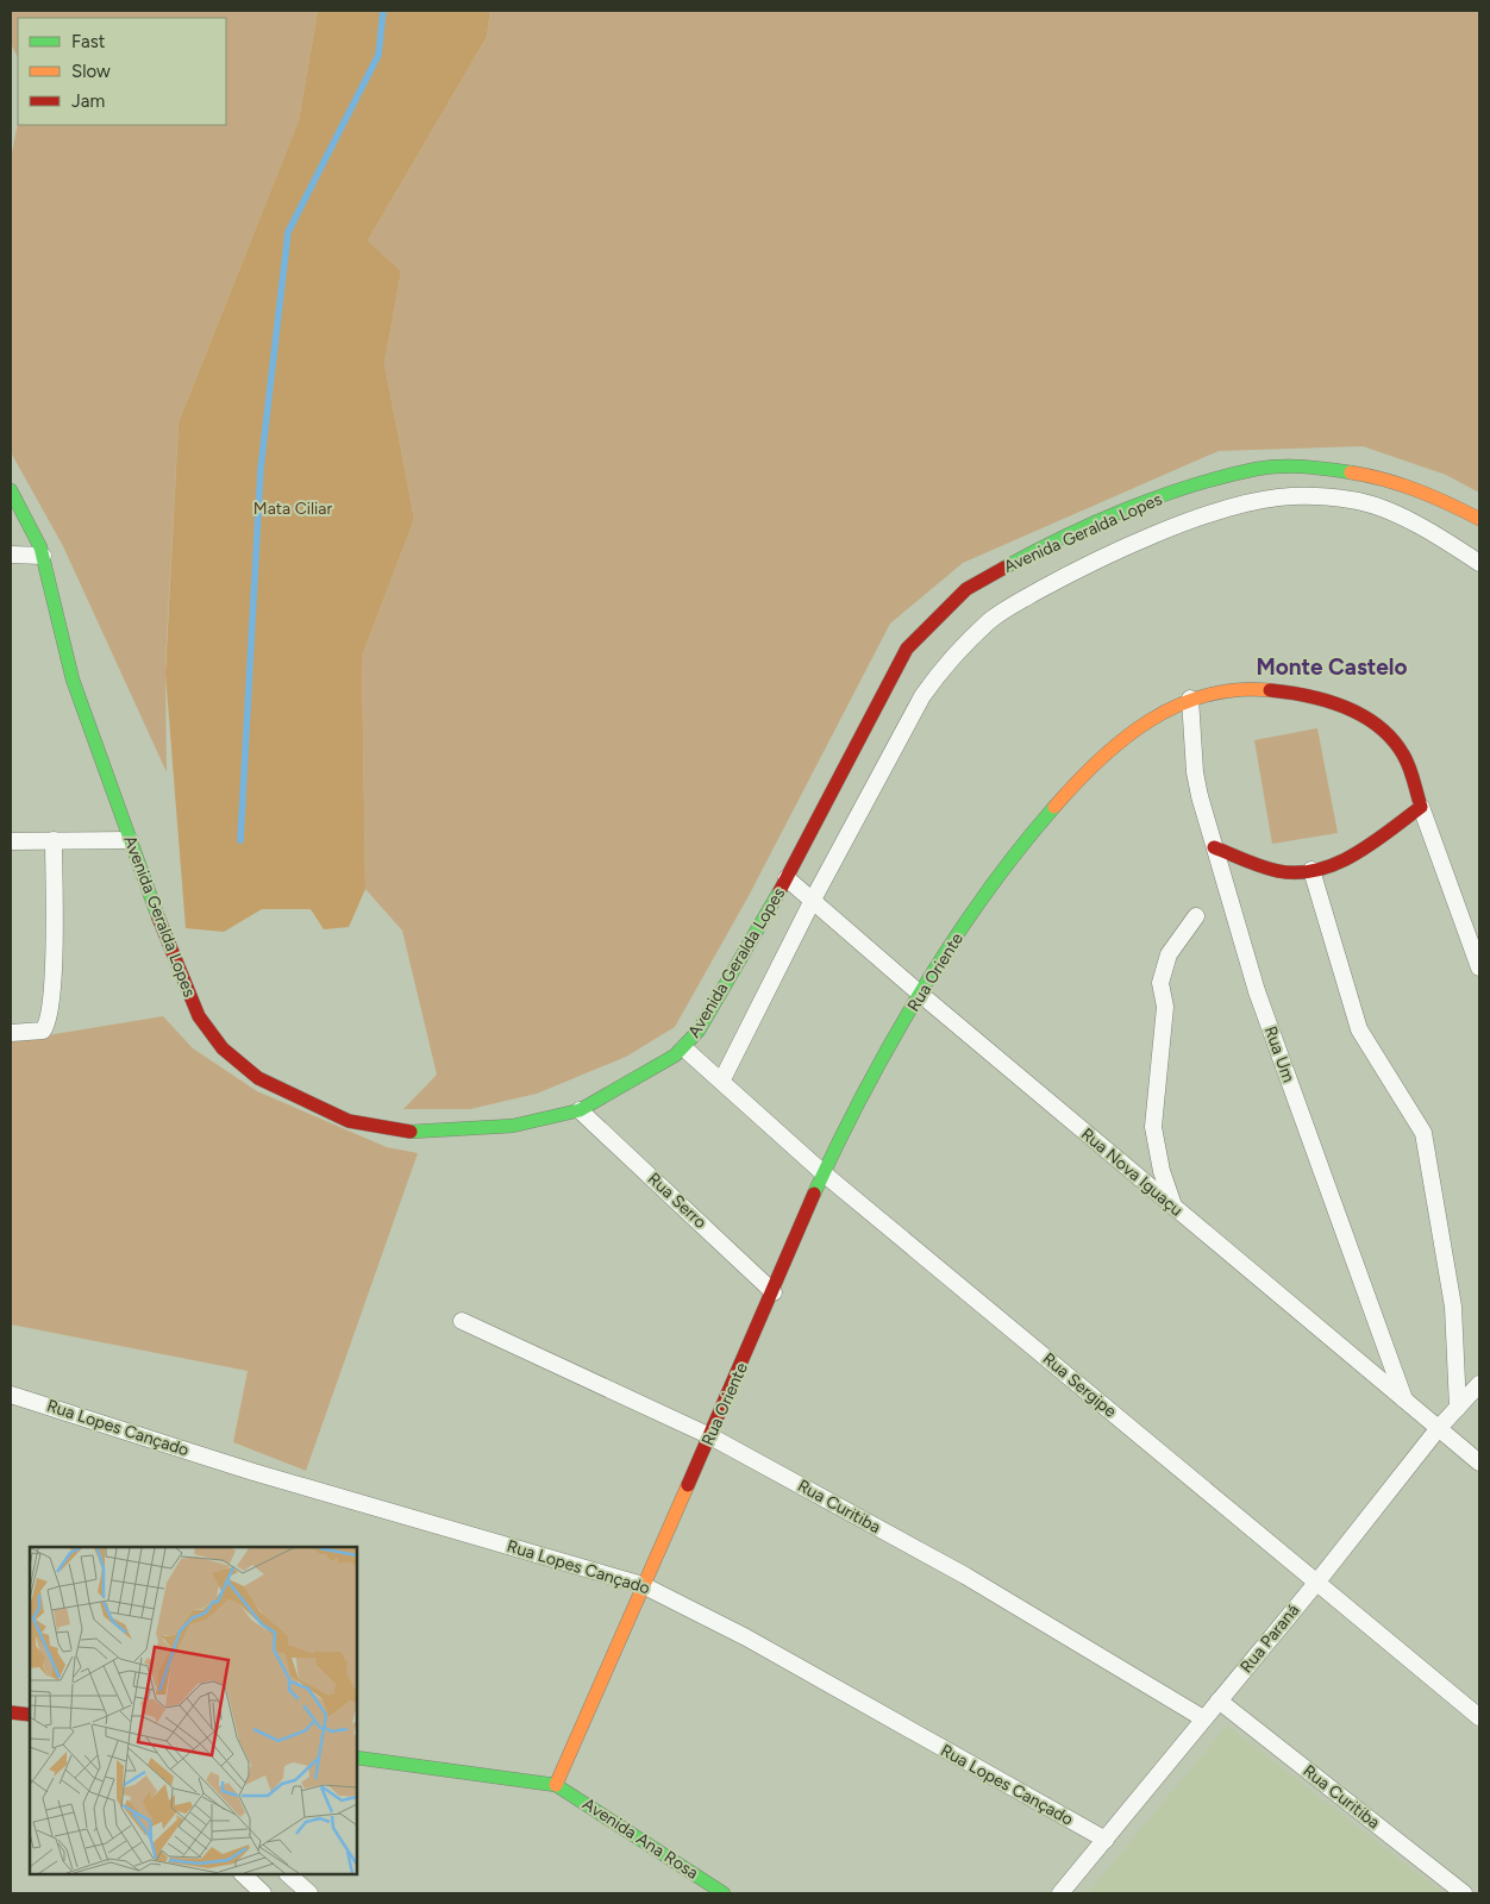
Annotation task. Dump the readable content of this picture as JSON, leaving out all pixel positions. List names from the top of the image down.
{
  "streets": {
    "main road": ["Avenida Geralda Lopes", "Rua Oriente", "Avenida Ana Rosa"],
    "street": [
      "Rua Um",
      "Rua Nova Iguaçu",
      "Rua Serro",
      "Rua Sergipe",
      "Rua Lopes Cançado",
      "Rua Curitiba",
      "Rua Paraná"
    ]
  },
  "crossings": [
    ["Avenida Geralda Lopes", "Rua Nova Iguaçu"],
    ["Avenida Geralda Lopes", "Rua Serro"],
    ["Avenida Geralda Lopes", "Rua Sergipe"],
    ["Rua Oriente", "Rua Um"],
    ["Rua Oriente", "Rua Nova Iguaçu"],
    ["Rua Oriente", "Rua Serro"],
    ["Rua Oriente", "Rua Sergipe"],
    ["Rua Oriente", "Rua Lopes Cançado"],
    ["Rua Oriente", "Rua Curitiba"],
    ["Rua Oriente", "Avenida Ana Rosa"],
    ["Rua Um", "Rua Nova Iguaçu"],
    ["Rua Nova Iguaçu", "Rua Paraná"],
    ["Rua Sergipe", "Rua Paraná"],
    ["Rua Lopes Cançado", "Rua Paraná"],
    ["Rua Curitiba", "Rua Paraná"]
  ],
  "districts": ["Monte Castelo"],
  "parks": ["Mata Ciliar"],
  "legend": ["Fast", "Slow", "Jam"]
}
